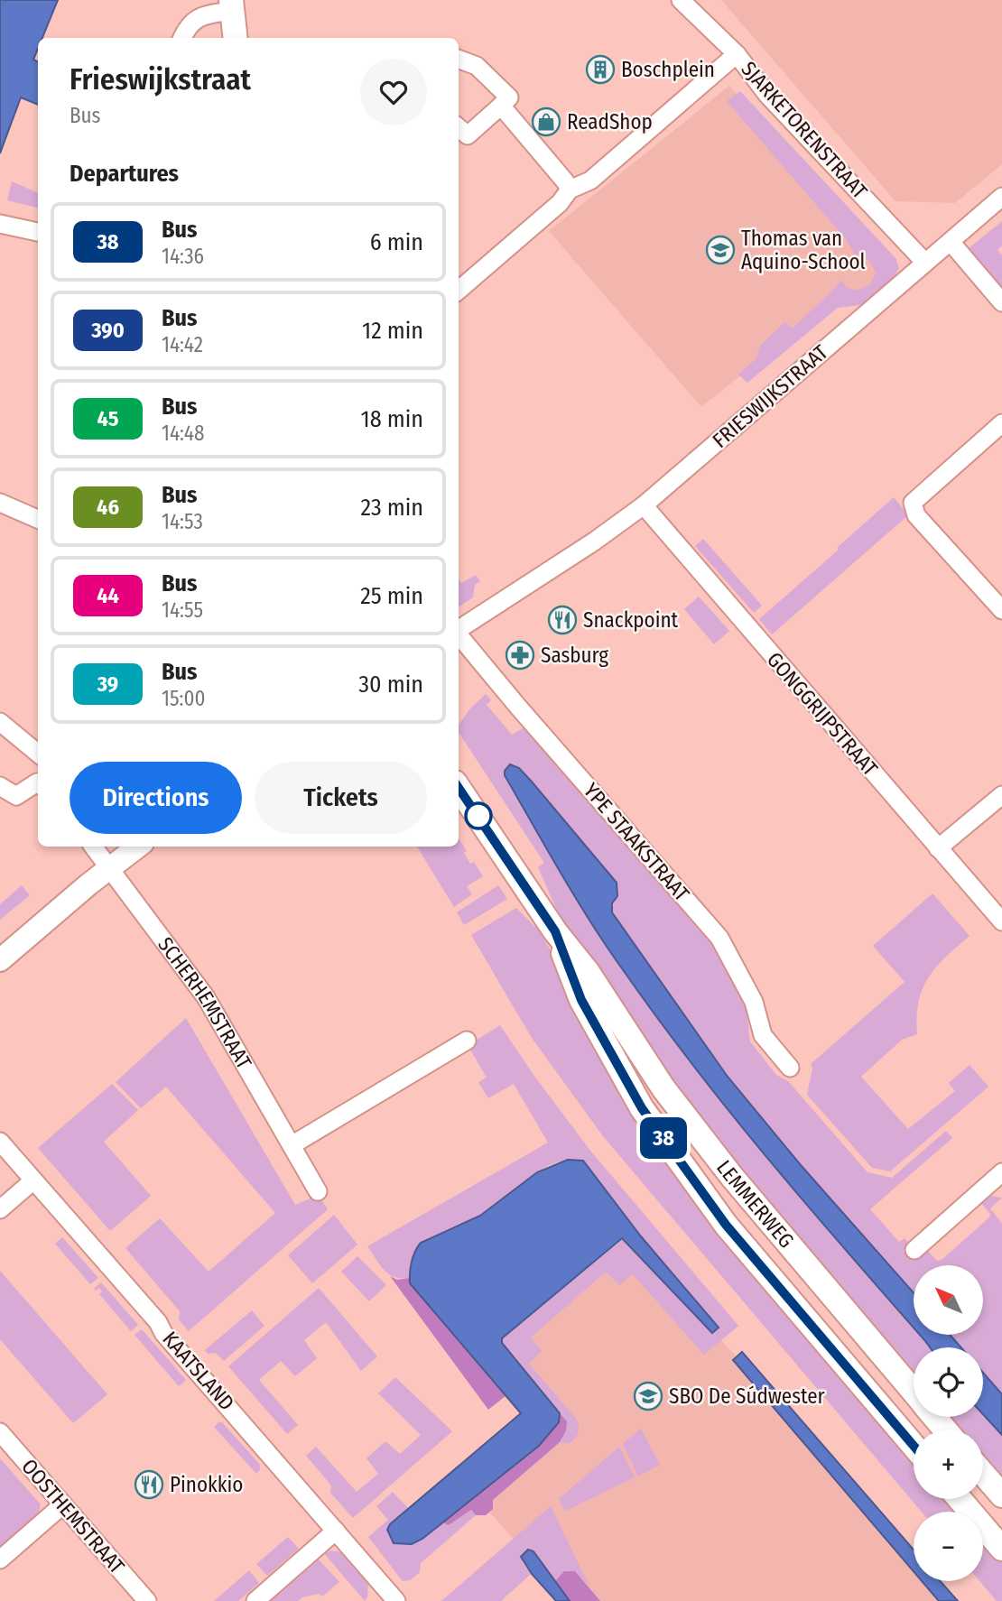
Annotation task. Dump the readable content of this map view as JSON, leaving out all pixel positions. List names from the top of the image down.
{
  "streets": {
    "main road": ["LEMMERWEG"],
    "street": [
      "SJARKETORENSTRAAT",
      "FRIESWIJKSTRAAT",
      "GONGGRIJPSTRAAT",
      "YPE STAAKSTRAAT",
      "SCHERHEMSTRAAT",
      "KAATSLAND",
      "OOSTHEMSTRAAT"
    ]
  },
  "crossings": [
    ["SJARKETORENSTRAAT", "FRIESWIJKSTRAAT"],
    ["FRIESWIJKSTRAAT", "GONGGRIJPSTRAAT"]
  ],
  "places": {
    "building": ["Boschplein"],
    "shop": ["ReadShop"],
    "school or university": ["Thomas van Aquino-School", "SBO De Súdwester"],
    "restaurant": ["Snackpoint", "Pinokkio"],
    "pharmacy": ["Sasburg"]
  },
  "lines": ["bus line 38"],
  "north": "top left",
  "page": {
    "on_map": "38",
    "heading": [
      ["Frieswijkstraat", "Bus"],
      "Departures"
    ],
    "list": [
      {
        "mark": "38",
        "name": "Bus",
        "note": "14:36",
        "value": "6 min"
      },
      {
        "mark": "390",
        "name": "Bus",
        "note": "14:42",
        "value": "12 min"
      },
      {
        "mark": "45",
        "name": "Bus",
        "note": "14:48",
        "value": "18 min"
      },
      {
        "mark": "46",
        "name": "Bus",
        "note": "14:53",
        "value": "23 min"
      },
      {
        "mark": "44",
        "name": "Bus",
        "note": "14:55",
        "value": "25 min"
      },
      {
        "mark": "39",
        "name": "Bus",
        "note": "15:00",
        "value": "30 min"
      }
    ],
    "buttons": ["Directions", "Tickets"],
    "map_buttons": ["+", "−"]
  }
}
